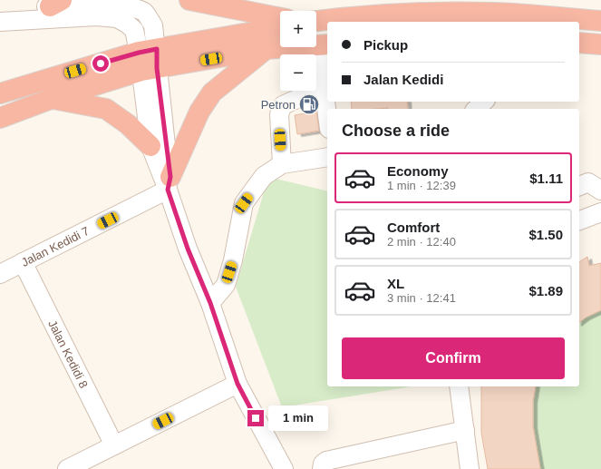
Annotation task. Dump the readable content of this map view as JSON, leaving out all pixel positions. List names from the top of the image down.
{
  "streets": {
    "street": ["Jalan Kedidi 7", "Jalan Kedidi 8"]
  },
  "crossings": [
    ["Jalan Kedidi 7", "Jalan Kedidi 8"]
  ],
  "places": {
    "fuel station": ["Petron"]
  },
  "page": {
    "map_buttons": ["+", "−"],
    "banner": ["Pickup", "Jalan Kedidi"],
    "heading": "Choose a ride",
    "list": [
      {
        "name": "Economy",
        "note": "1 min · 12:39",
        "value": "$1.11"
      },
      {
        "name": "Comfort",
        "note": "2 min · 12:40",
        "value": "$1.50"
      },
      {
        "name": "XL",
        "note": "3 min · 12:41",
        "value": "$1.89"
      }
    ],
    "buttons": "Confirm",
    "bubble": "1 min"
  }
}
